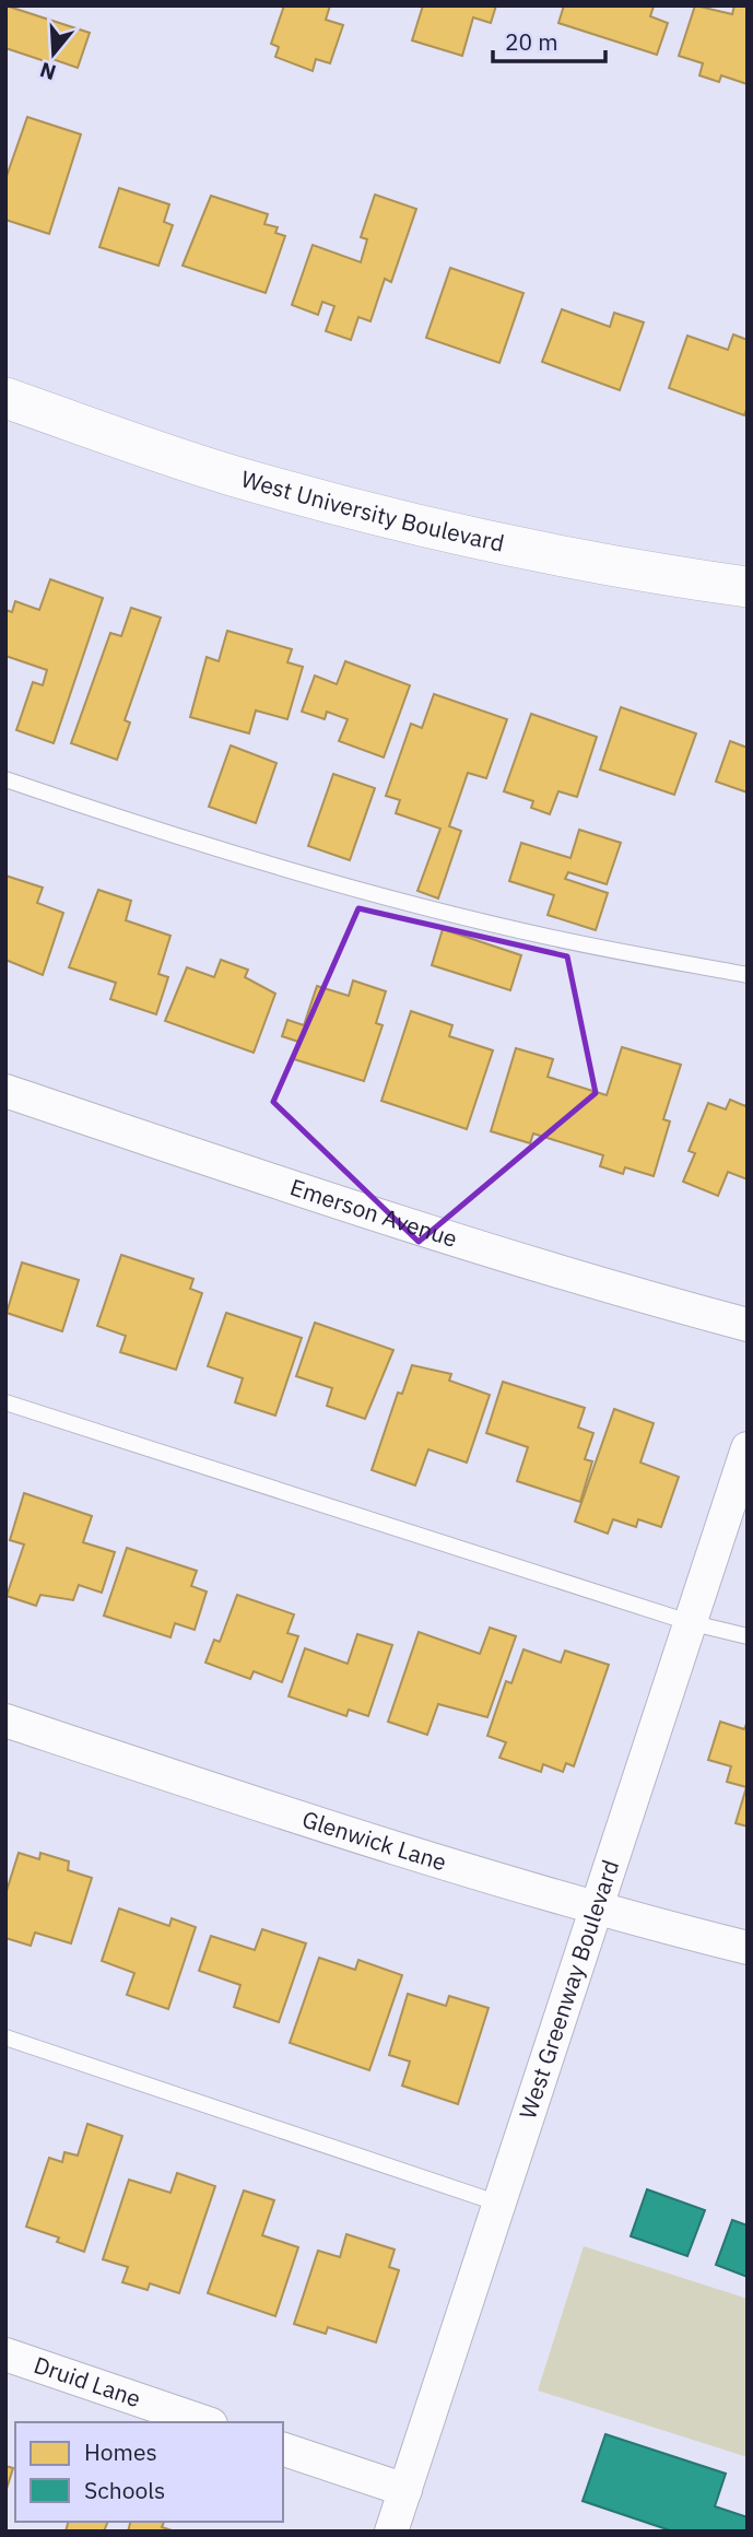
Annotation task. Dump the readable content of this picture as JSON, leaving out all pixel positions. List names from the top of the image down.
{
  "streets": {
    "street": [
      "West University Boulevard",
      "Emerson Avenue",
      "Glenwick Lane",
      "West Greenway Boulevard",
      "Druid Lane"
    ]
  },
  "crossings": [
    ["Glenwick Lane", "West Greenway Boulevard"]
  ],
  "legend": ["Homes", "Schools"],
  "scale_bar": "20 m",
  "north": "bottom"
}
